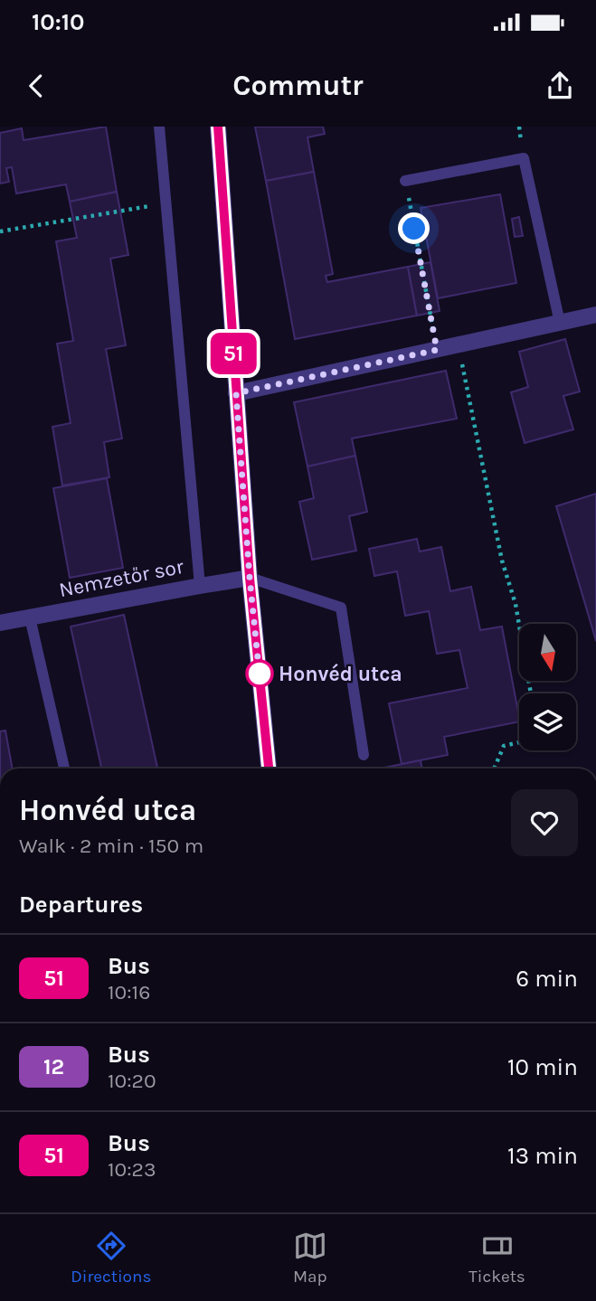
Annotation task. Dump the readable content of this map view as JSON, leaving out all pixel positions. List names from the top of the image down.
{
  "streets": {
    "street": ["Nemzetőr sor"]
  },
  "places": ["Honvéd utca"],
  "lines": ["bus line 51"],
  "north": "bottom",
  "page": {
    "status": "10:10",
    "header": "Commutr",
    "on_map": "51",
    "heading": [
      ["Honvéd utca", "Walk · 2 min · 150 m"],
      "Departures"
    ],
    "list": [
      {
        "mark": "51",
        "name": "Bus",
        "note": "10:16",
        "value": "6 min"
      },
      {
        "mark": "12",
        "name": "Bus",
        "note": "10:20",
        "value": "10 min"
      },
      {
        "mark": "51",
        "name": "Bus",
        "note": "10:23",
        "value": "13 min"
      }
    ],
    "tabs": ["Directions", "Map", "Tickets"]
  }
}
